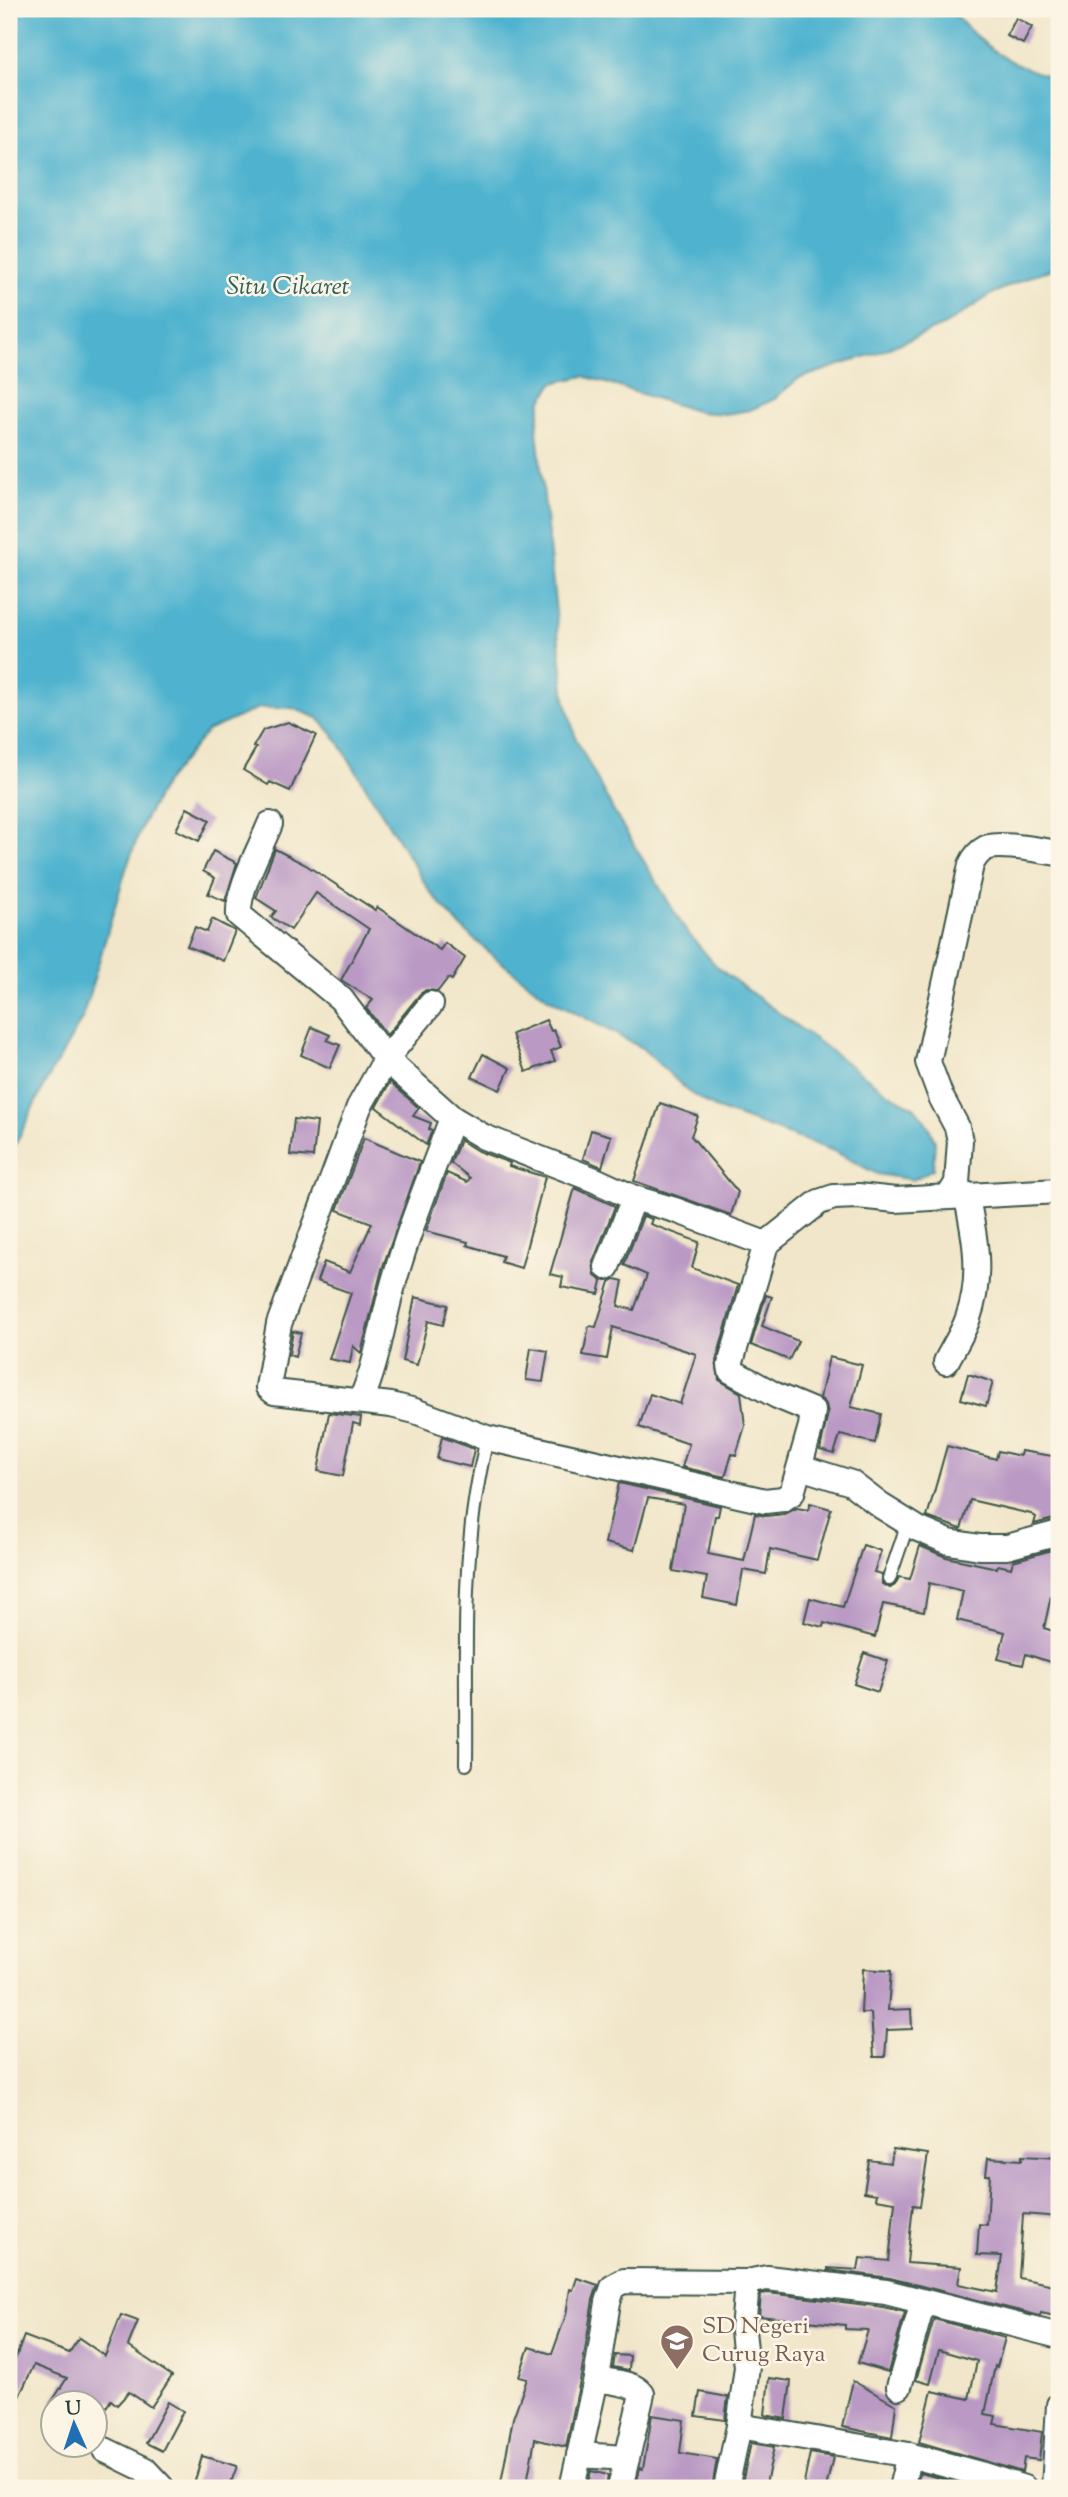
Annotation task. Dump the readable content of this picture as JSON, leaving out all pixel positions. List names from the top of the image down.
{
  "water": ["Situ Cikaret"],
  "places": {
    "school or university": ["SD Negeri Curug Raya"]
  },
  "north": "top"
}
